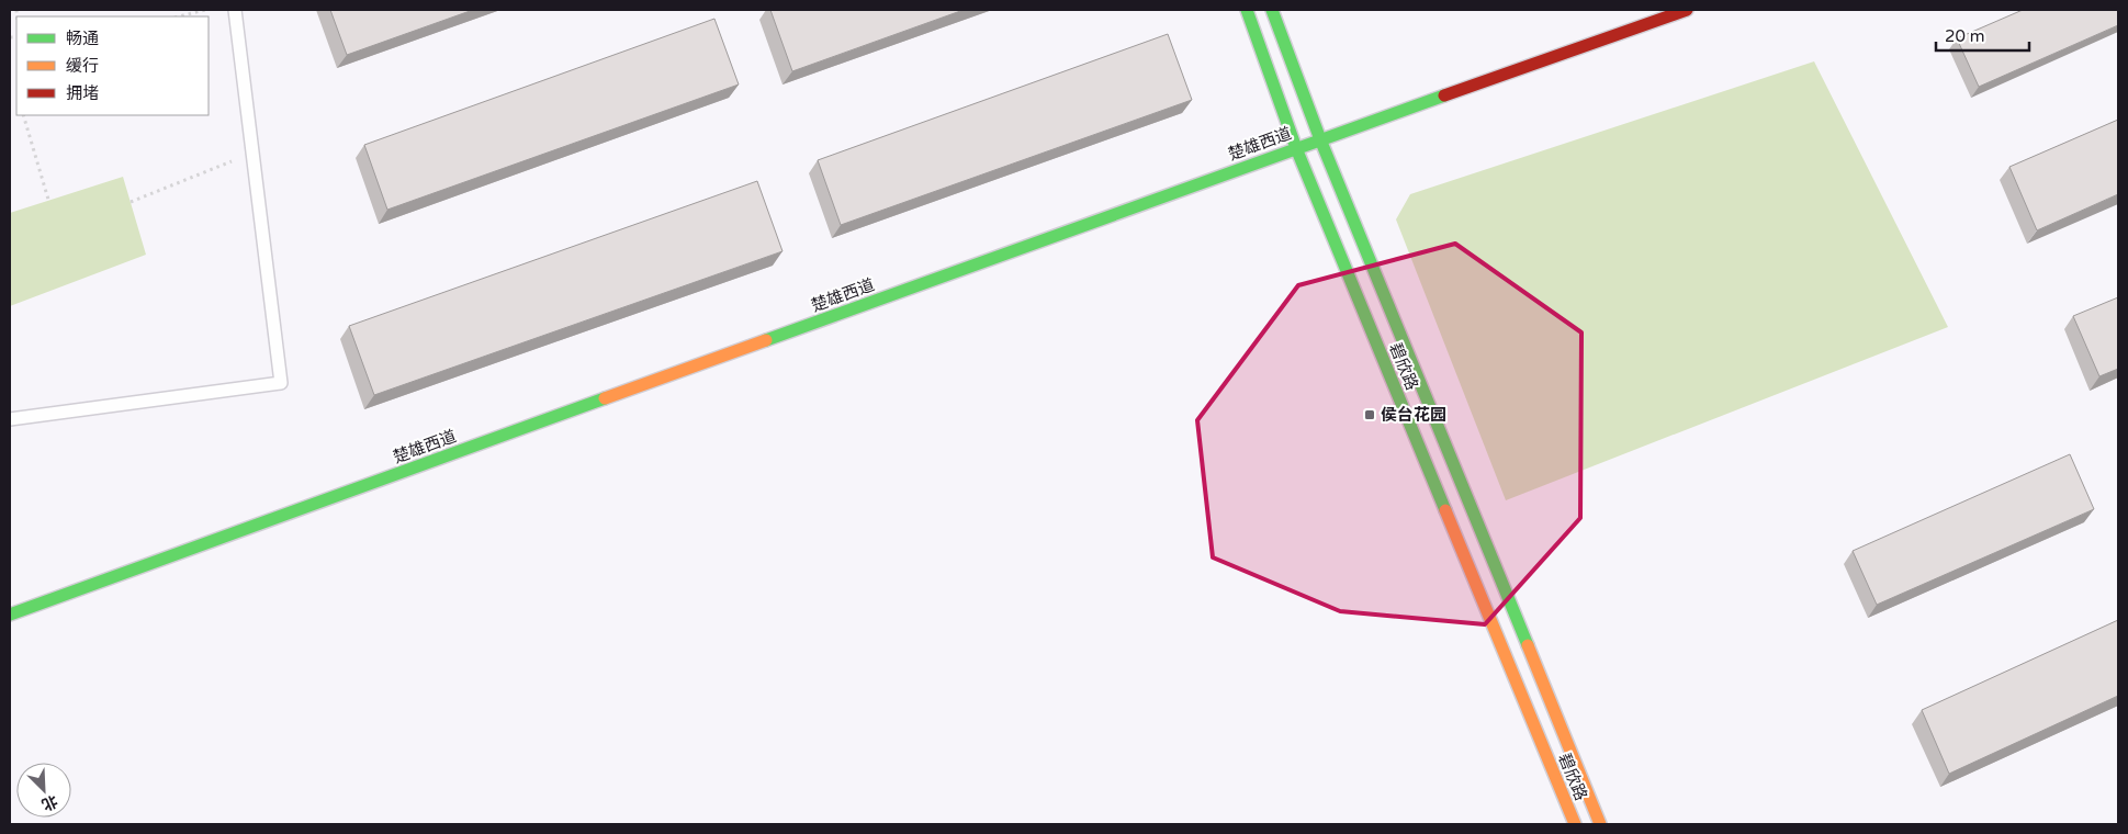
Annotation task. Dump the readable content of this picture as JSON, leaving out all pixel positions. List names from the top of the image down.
{
  "streets": {
    "street": ["楚雄西道", "碧欣路"]
  },
  "crossings": [
    ["楚雄西道", "碧欣路"]
  ],
  "places": {
    "transit": ["侯台花园"]
  },
  "legend": ["畅通", "缓行", "拥堵"],
  "scale_bar": "20 m",
  "north": "bottom right"
}
